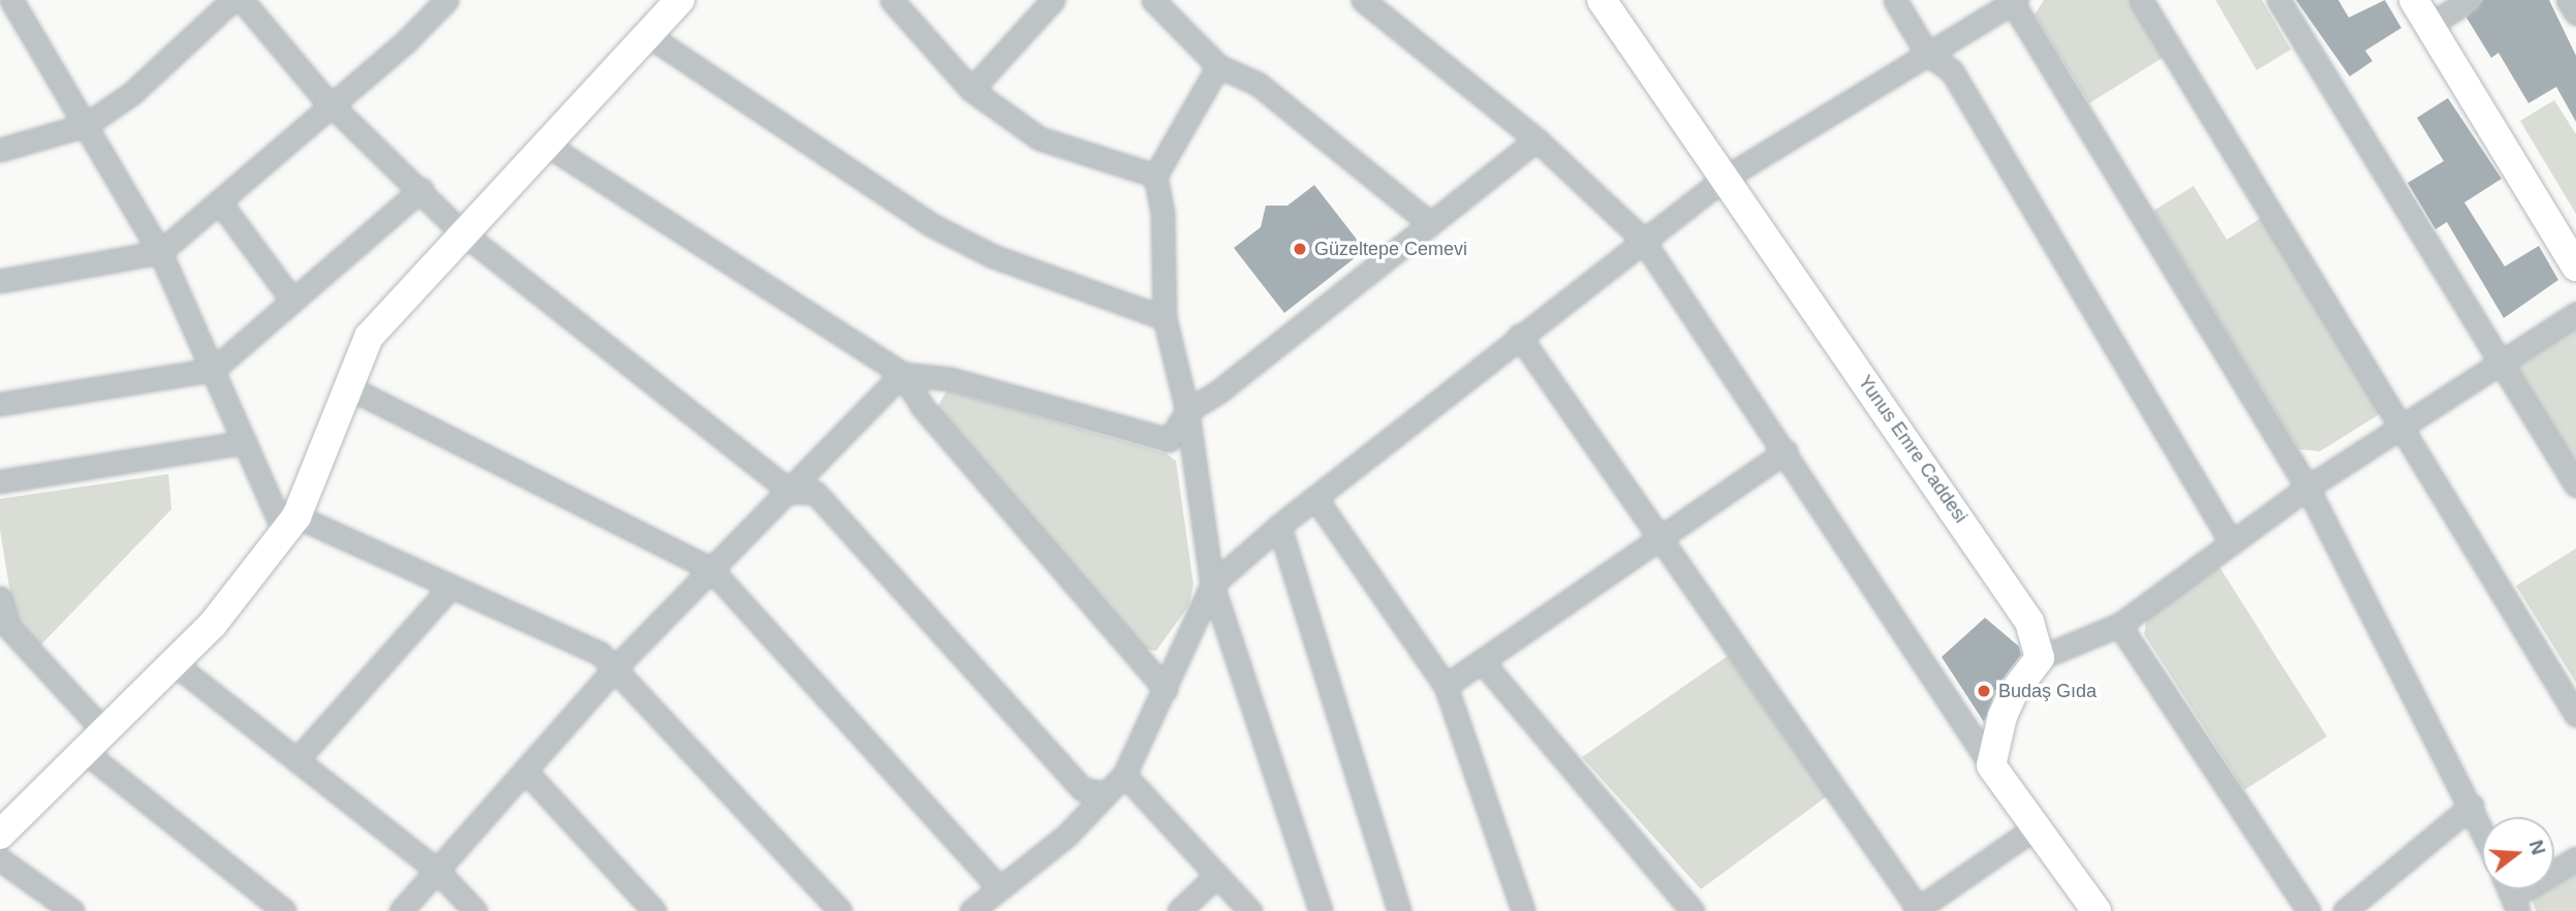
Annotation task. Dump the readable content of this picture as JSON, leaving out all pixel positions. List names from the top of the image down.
{
  "streets": {
    "street": ["Yunus Emre Caddesi"]
  },
  "places": ["Güzeltepe Cemevi", "Budaş Gıda"],
  "north": "right"
}
